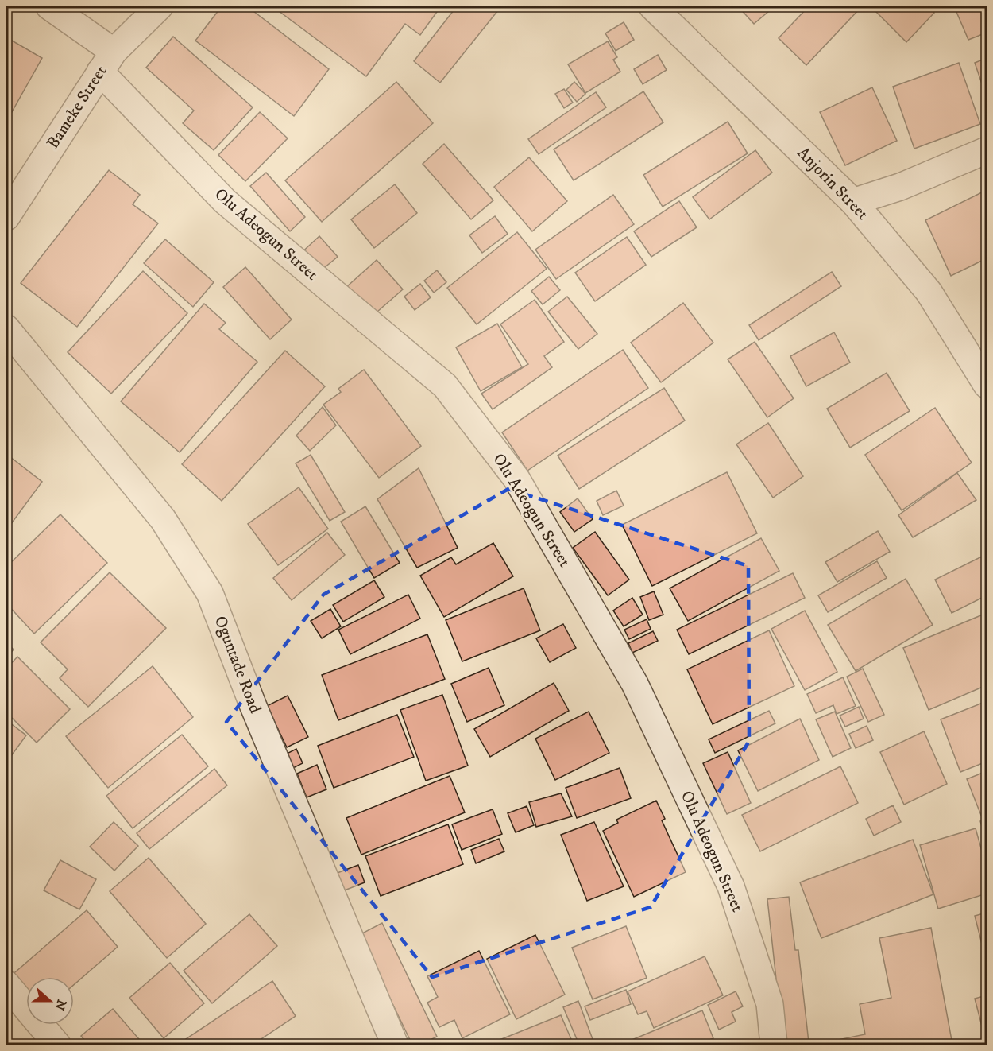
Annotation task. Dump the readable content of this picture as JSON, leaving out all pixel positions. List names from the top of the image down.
{
  "streets": {
    "street": [
      "Bameke Street",
      "Anjorin Street",
      "Olu Adeogun Street",
      "Oguntade Road"
    ]
  },
  "crossings": [
    ["Bameke Street", "Olu Adeogun Street"]
  ],
  "north": "right"
}
